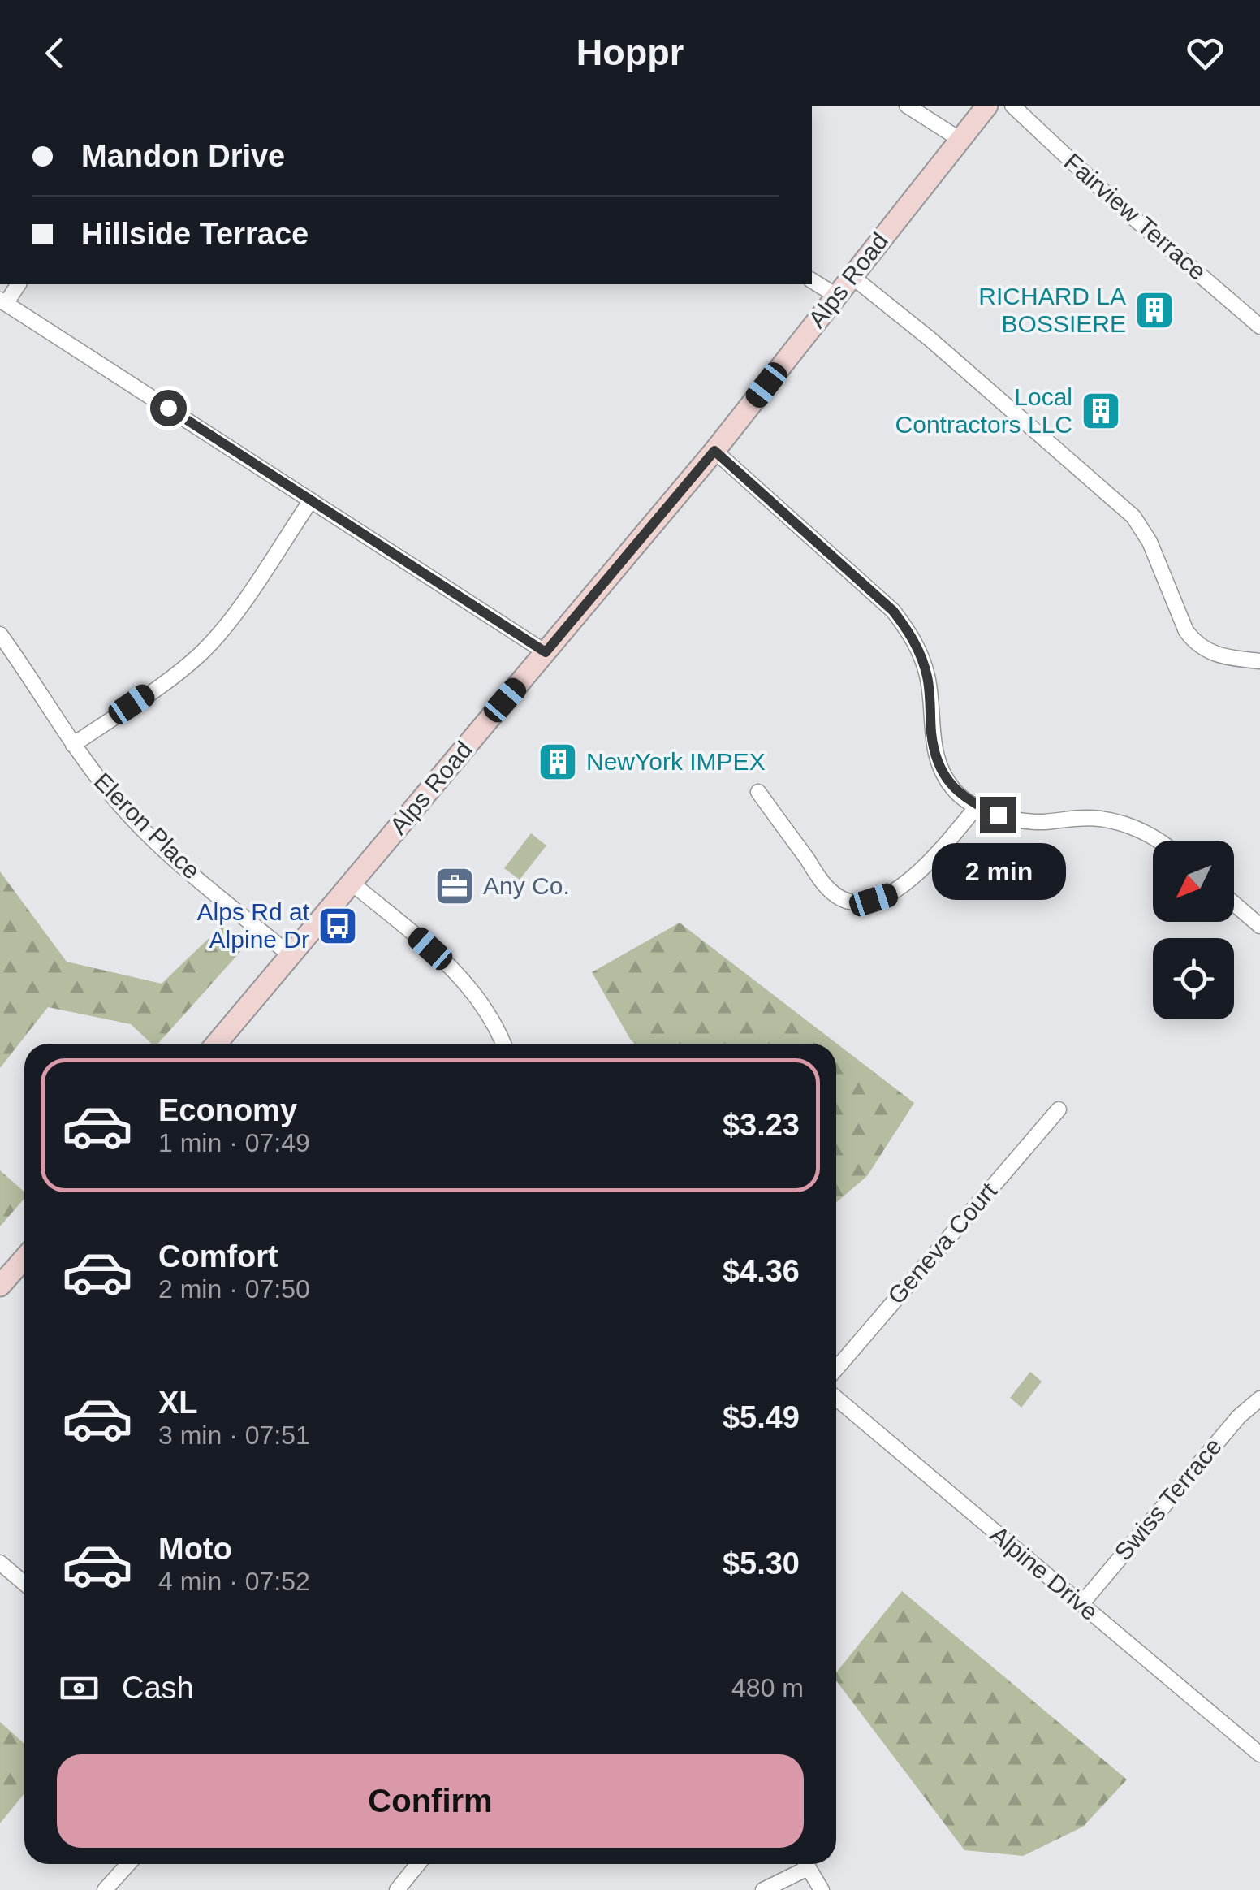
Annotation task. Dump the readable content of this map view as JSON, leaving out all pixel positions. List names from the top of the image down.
{
  "streets": {
    "main road": ["Alps Road"],
    "street": [
      "Fairview Terrace",
      "Eleron Place",
      "Geneva Court",
      "Swiss Terrace",
      "Alpine Drive"
    ]
  },
  "crossings": [
    ["Alps Road", "Eleron Place"],
    ["Swiss Terrace", "Alpine Drive"]
  ],
  "places": {
    "building": ["RICHARD LA BOSSIERE", "Local Contractors LLC", "NewYork IMPEX"],
    "office": ["Any Co."],
    "bus stop": ["Alps Rd at Alpine Dr"]
  },
  "north": "bottom left",
  "page": {
    "header": "Hoppr",
    "banner": ["Mandon Drive", "Hillside Terrace"],
    "bubble": "2 min",
    "list": [
      {
        "name": "Economy",
        "note": "1 min · 07:49",
        "value": "$3.23"
      },
      {
        "name": "Comfort",
        "note": "2 min · 07:50",
        "value": "$4.36"
      },
      {
        "name": "XL",
        "note": "3 min · 07:51",
        "value": "$5.49"
      },
      {
        "name": "Moto",
        "note": "4 min · 07:52",
        "value": "$5.30"
      }
    ],
    "pay": ["Cash", "480 m"],
    "buttons": "Confirm"
  }
}
